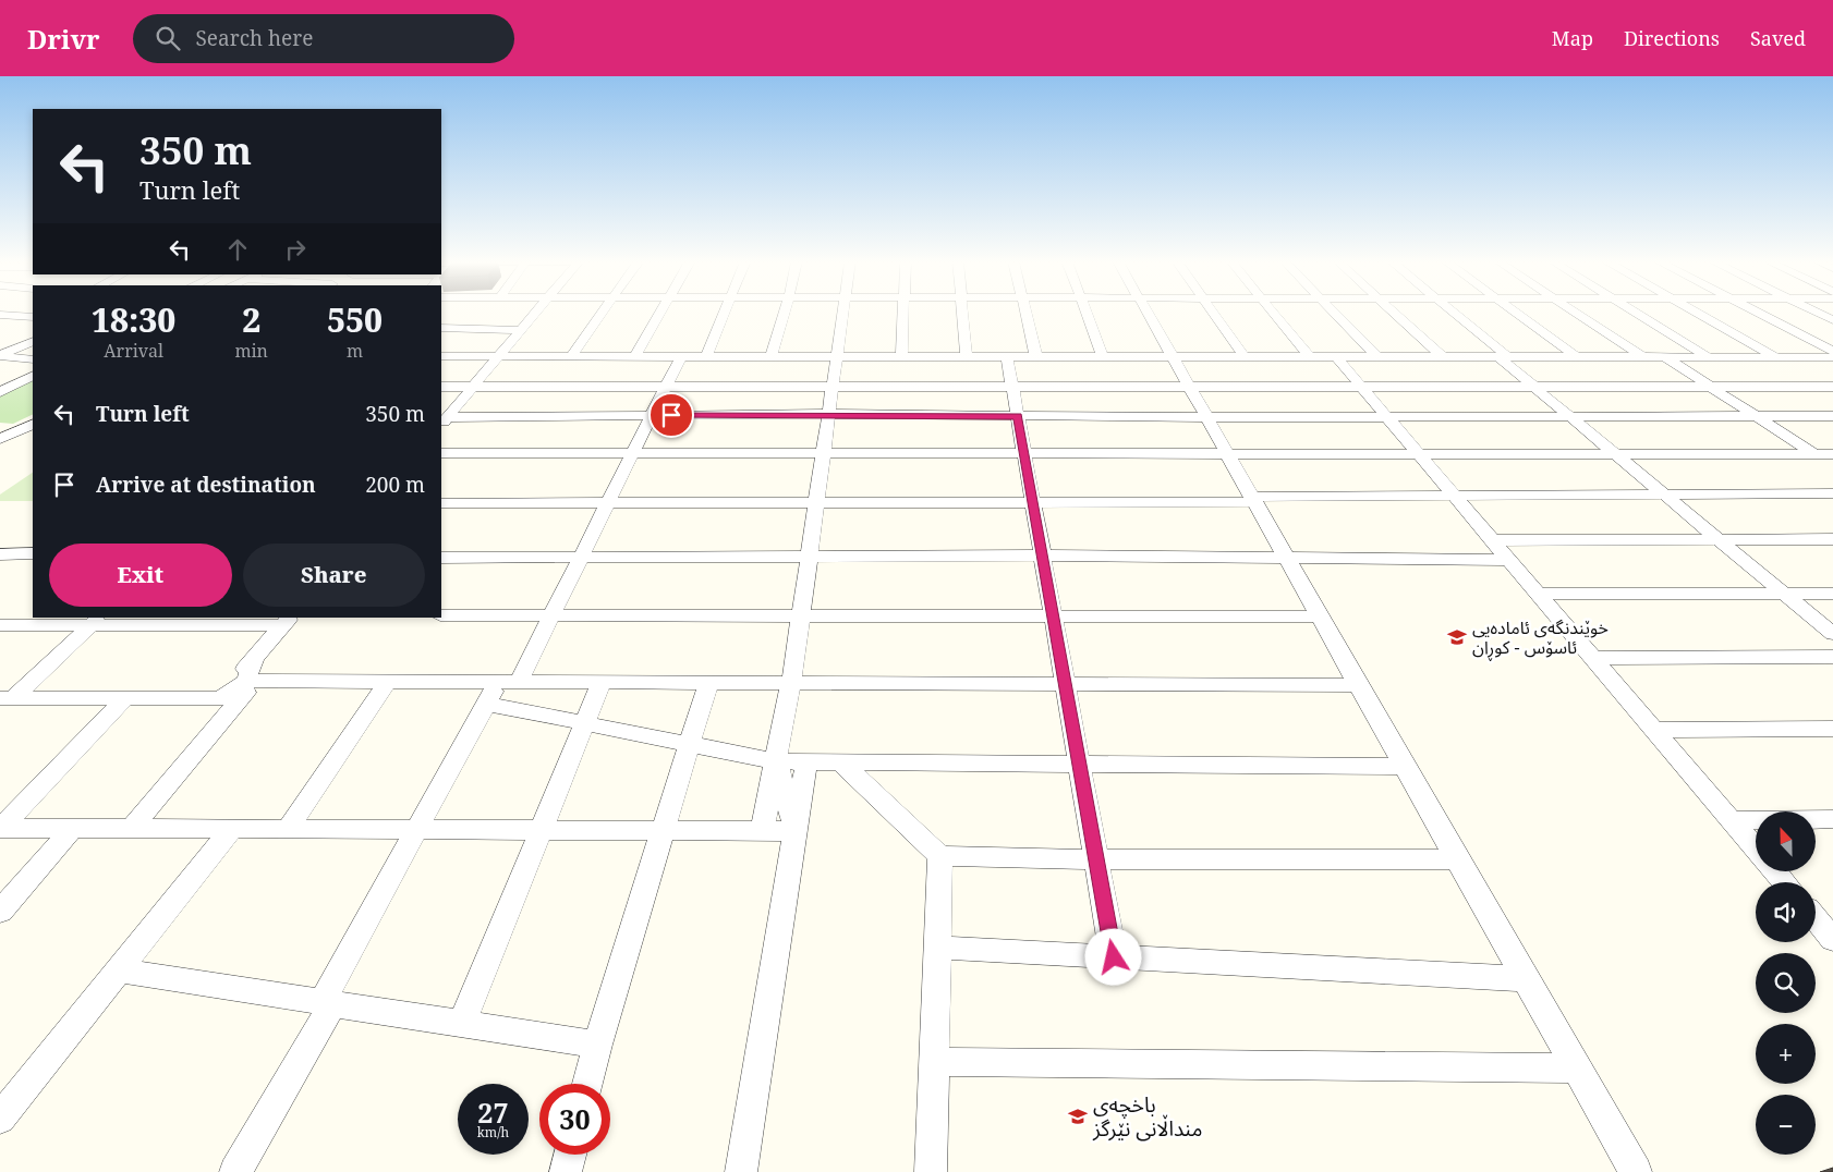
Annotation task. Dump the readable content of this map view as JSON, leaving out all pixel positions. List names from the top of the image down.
{
  "places": {
    "school or university": ["خوێندنگەی ئامادەیی ئاسۆس - کوڕان", "باخچەی منداڵانی نێرگز"]
  },
  "north": "top",
  "page": {
    "header": "Drivr",
    "search": "Search here",
    "nav": ["Map", "Directions", "Saved"],
    "turn": ["350 m", "Turn left"],
    "eta": [
      "18:30",
      "Arrival",
      "2",
      "min",
      "550",
      "m"
    ],
    "list": [
      {
        "name": "Turn left",
        "value": "350 m"
      },
      {
        "name": "Arrive at destination",
        "value": "200 m"
      }
    ],
    "buttons": ["Exit", "Share"],
    "map_buttons": ["+", "−"],
    "speed": "27 km/h",
    "limit": "30"
  }
}
